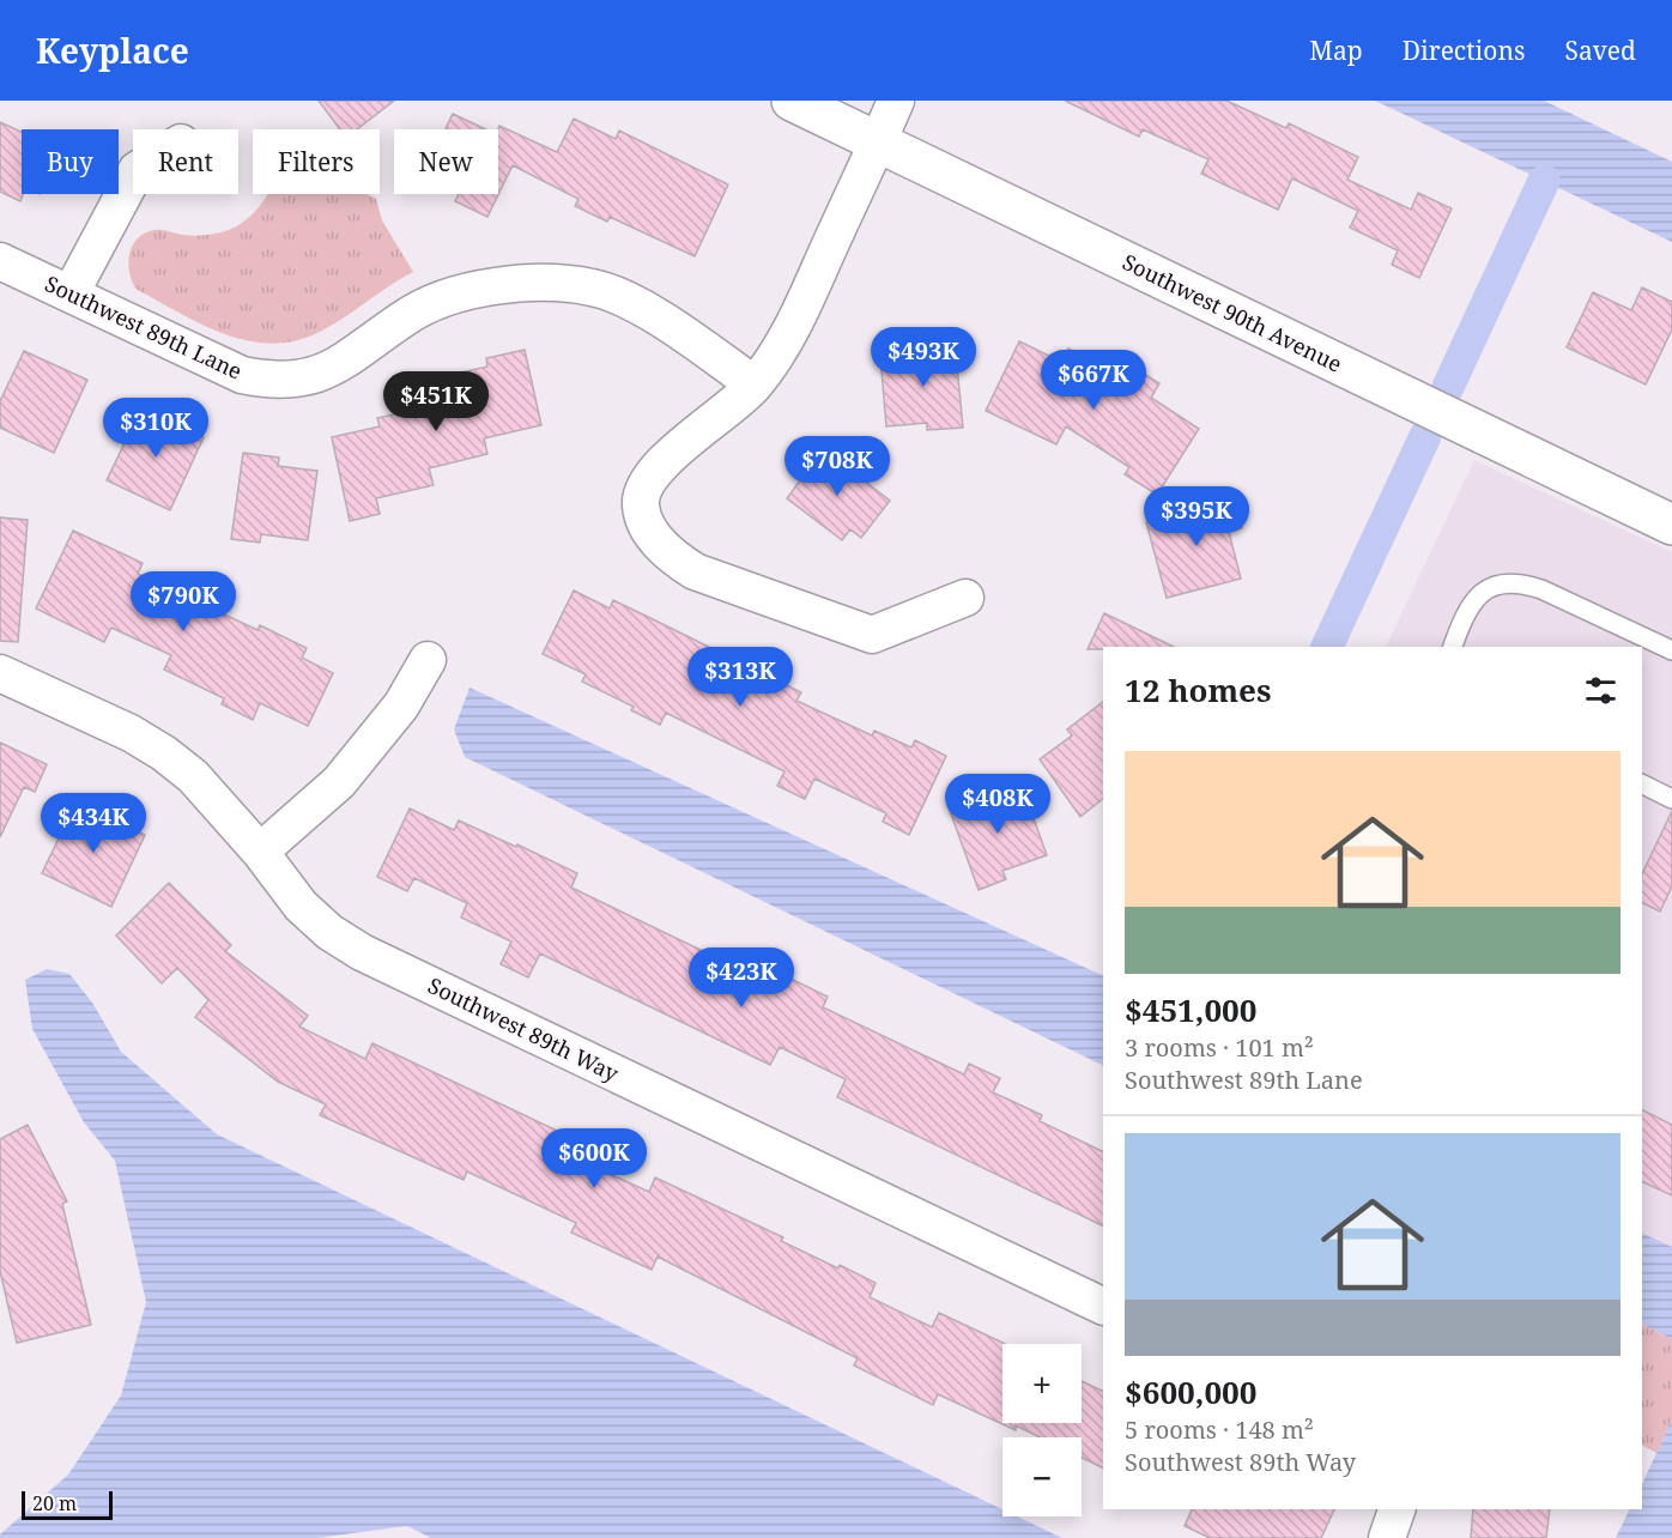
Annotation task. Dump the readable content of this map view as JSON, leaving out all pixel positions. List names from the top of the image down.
{
  "streets": {
    "street": ["Southwest 90th Avenue", "Southwest 89th Lane", "Southwest 89th Way"]
  },
  "scale_bar": "20 m",
  "page": {
    "header": "Keyplace",
    "nav": ["Map", "Directions", "Saved"],
    "chip": [
      "Buy",
      "Rent",
      "Filters",
      "New"
    ],
    "price": [
      "$493K",
      "$667K",
      "$451K",
      "$310K",
      "$708K",
      "$395K",
      "$790K",
      "$313K",
      "$408K",
      "$434K",
      "$423K",
      "$600K"
    ],
    "heading": "12 homes",
    "list": [
      {
        "name": "$451,000",
        "note": "3 rooms · 101 m² · Southwest 89th Lane"
      },
      {
        "name": "$600,000",
        "note": "5 rooms · 148 m² · Southwest 89th Way"
      }
    ],
    "map_buttons": ["+", "−"],
    "scale": "20 m"
  }
}
